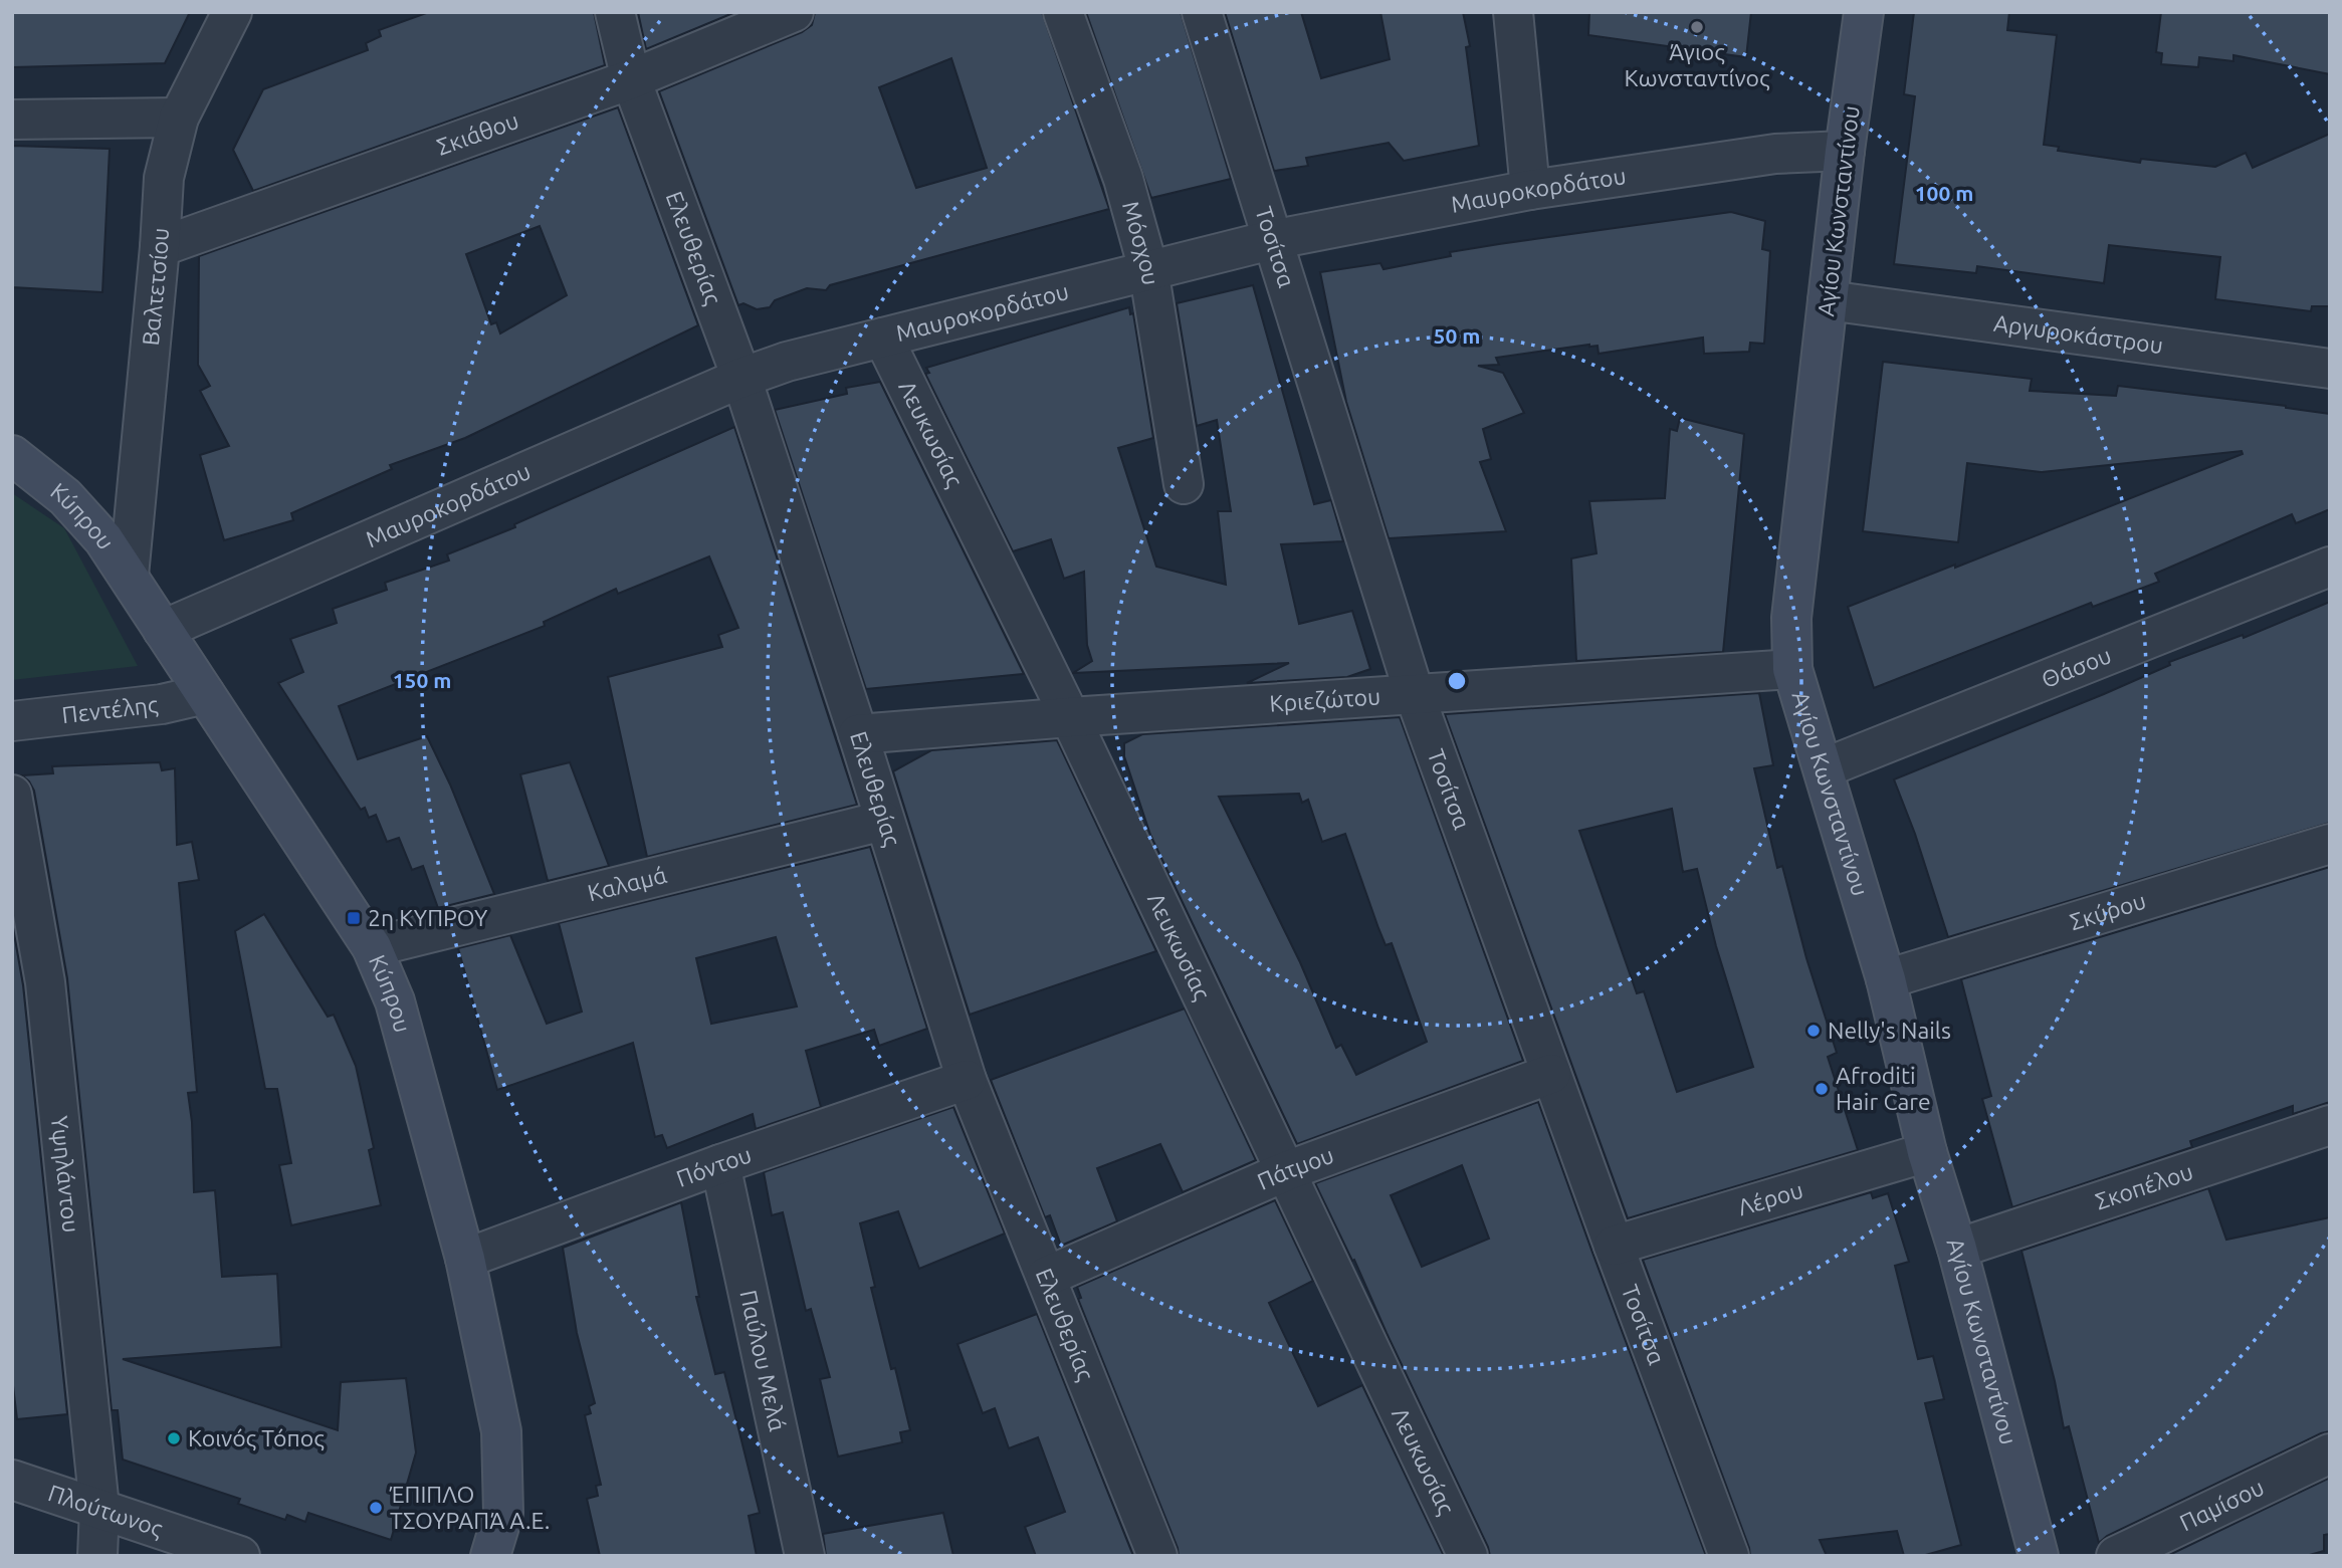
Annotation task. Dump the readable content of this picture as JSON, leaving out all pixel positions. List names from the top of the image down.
{
  "streets": {
    "street": [
      "Σκιάθου",
      "Μαυροκορδάτου",
      "Αγίου Κωνσταντίνου",
      "Μόσχου",
      "Ελευθερίας",
      "Τοσίτσα",
      "Βαλτετσίου",
      "Αργυροκάστρου",
      "Λευκωσίας",
      "Κύπρου",
      "Θάσου",
      "Κριεζώτου",
      "Πεντέλης",
      "Καλαμά",
      "Σκύρου",
      "Πόντου",
      "Πάτμου",
      "Υψηλάντου",
      "Σκοπέλου",
      "Λέρου",
      "Παύλου Μελά",
      "Παμίσου",
      "Πλούτωνος"
    ]
  },
  "crossings": [
    ["Σκιάθου", "Ελευθερίας"],
    ["Σκιάθου", "Βαλτετσίου"],
    ["Μαυροκορδάτου", "Αγίου Κωνσταντίνου"],
    ["Μαυροκορδάτου", "Μόσχου"],
    ["Μαυροκορδάτου", "Ελευθερίας"],
    ["Μαυροκορδάτου", "Τοσίτσα"],
    ["Μαυροκορδάτου", "Λευκωσίας"],
    ["Μαυροκορδάτου", "Κύπρου"],
    ["Αγίου Κωνσταντίνου", "Αργυροκάστρου"],
    ["Αγίου Κωνσταντίνου", "Θάσου"],
    ["Αγίου Κωνσταντίνου", "Κριεζώτου"],
    ["Αγίου Κωνσταντίνου", "Σκύρου"],
    ["Αγίου Κωνσταντίνου", "Σκοπέλου"],
    ["Αγίου Κωνσταντίνου", "Λέρου"],
    ["Ελευθερίας", "Κριεζώτου"],
    ["Ελευθερίας", "Καλαμά"],
    ["Ελευθερίας", "Πόντου"],
    ["Ελευθερίας", "Πάτμου"],
    ["Τοσίτσα", "Κριεζώτου"],
    ["Τοσίτσα", "Πάτμου"],
    ["Τοσίτσα", "Λέρου"],
    ["Βαλτετσίου", "Κύπρου"],
    ["Λευκωσίας", "Κριεζώτου"],
    ["Λευκωσίας", "Πάτμου"],
    ["Κύπρου", "Πεντέλης"],
    ["Κύπρου", "Καλαμά"],
    ["Κύπρου", "Πόντου"],
    ["Πόντου", "Παύλου Μελά"],
    ["Υψηλάντου", "Πλούτωνος"]
  ],
  "places": {
    "other": [
      "Άγιος Κωνσταντίνος",
      "Nelly's Nails",
      "Afroditi Hair Care",
      "Κοινός Τόπος",
      "ΈΠΙΠΛΟ ΤΣΟΥΡΑΠΆ Α.Ε."
    ],
    "transit": ["2η ΚΥΠΡΟΥ"]
  },
  "rings": ["100 m", "50 m", "150 m"]
}
